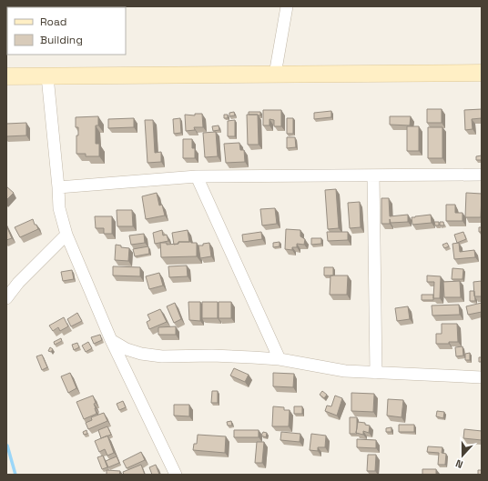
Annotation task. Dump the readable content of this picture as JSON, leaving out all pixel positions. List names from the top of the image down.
{
  "legend": ["Road", "Building"],
  "north": "bottom"
}
